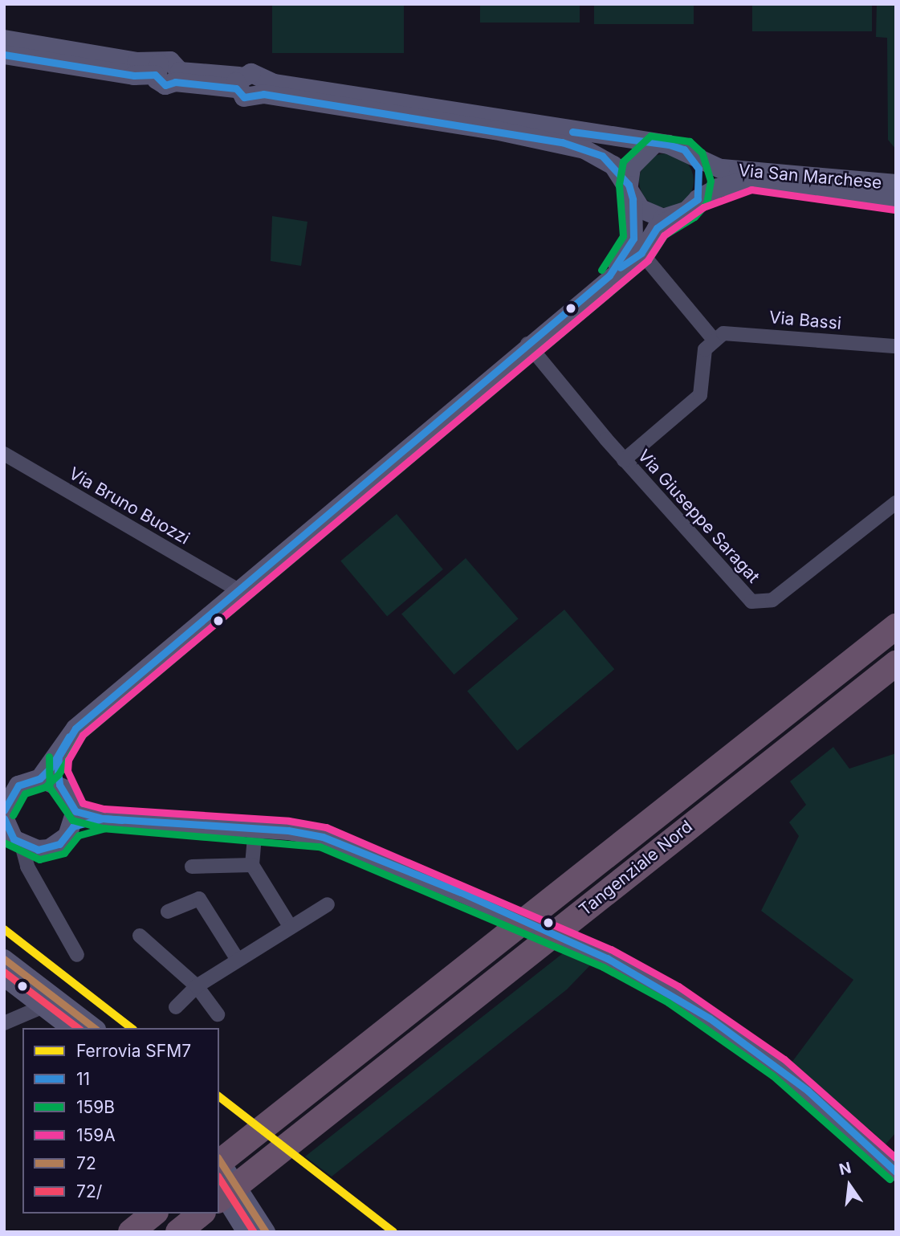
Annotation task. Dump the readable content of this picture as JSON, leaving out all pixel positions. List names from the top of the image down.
{
  "streets": {
    "highway": ["Tangenziale Nord"],
    "street": [
      "Via San Marchese",
      "Via Bassi",
      "Via Bruno Buozzi",
      "Via Giuseppe Saragat"
    ]
  },
  "lines": [
    "transit line 11",
    "transit line 159B",
    "transit line 159A",
    "rail line SFM7",
    "transit line 72",
    "transit line 72/"
  ],
  "legend": [
    "Ferrovia SFM7",
    "11",
    "159B",
    "159A",
    "72",
    "72/"
  ],
  "north": "top"
}
